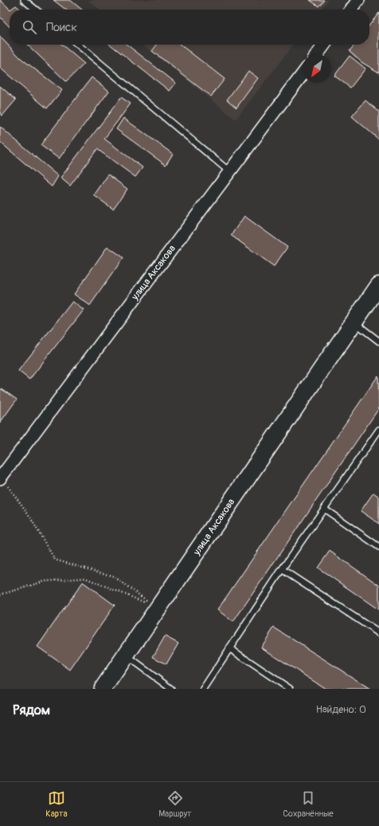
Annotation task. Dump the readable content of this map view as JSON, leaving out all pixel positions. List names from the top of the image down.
{
  "streets": {
    "main road": ["улица Аксакова"]
  },
  "north": "bottom left",
  "page": {
    "search": "Поиск",
    "heading": ["Рядом", "Найдено: 0"],
    "nav": ["Карта", "Маршрут", "Сохранённые"]
  }
}
